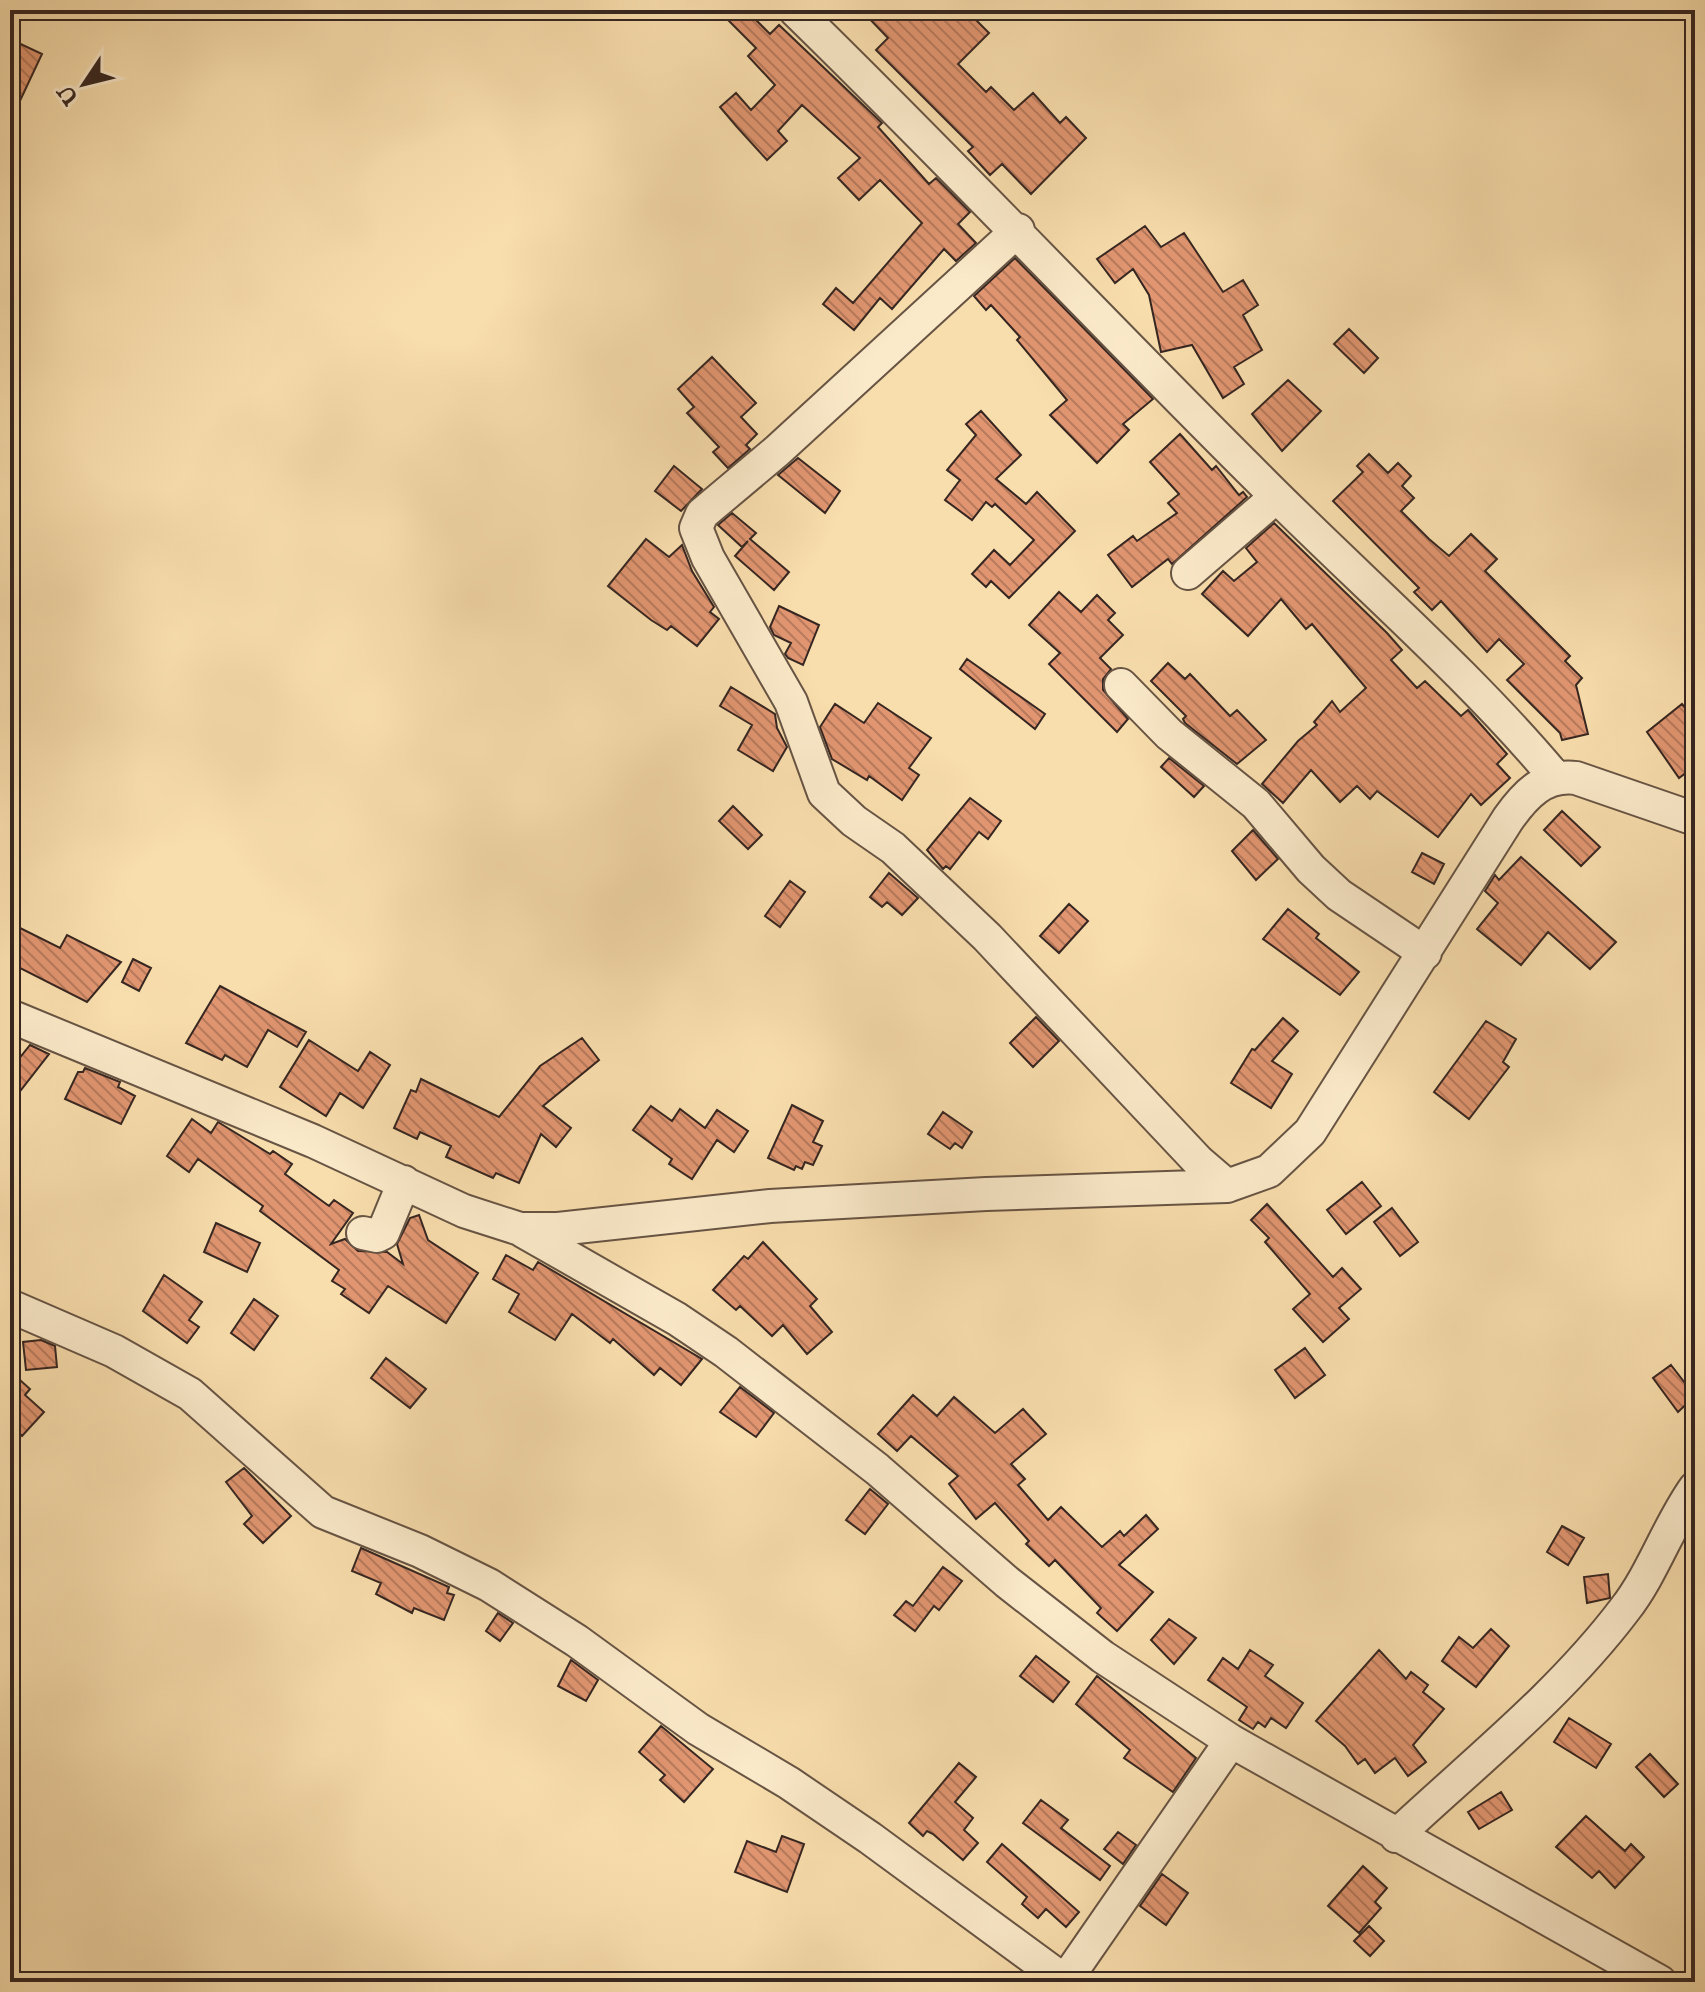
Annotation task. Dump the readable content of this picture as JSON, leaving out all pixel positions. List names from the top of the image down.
{
  "north": "bottom left"
}
